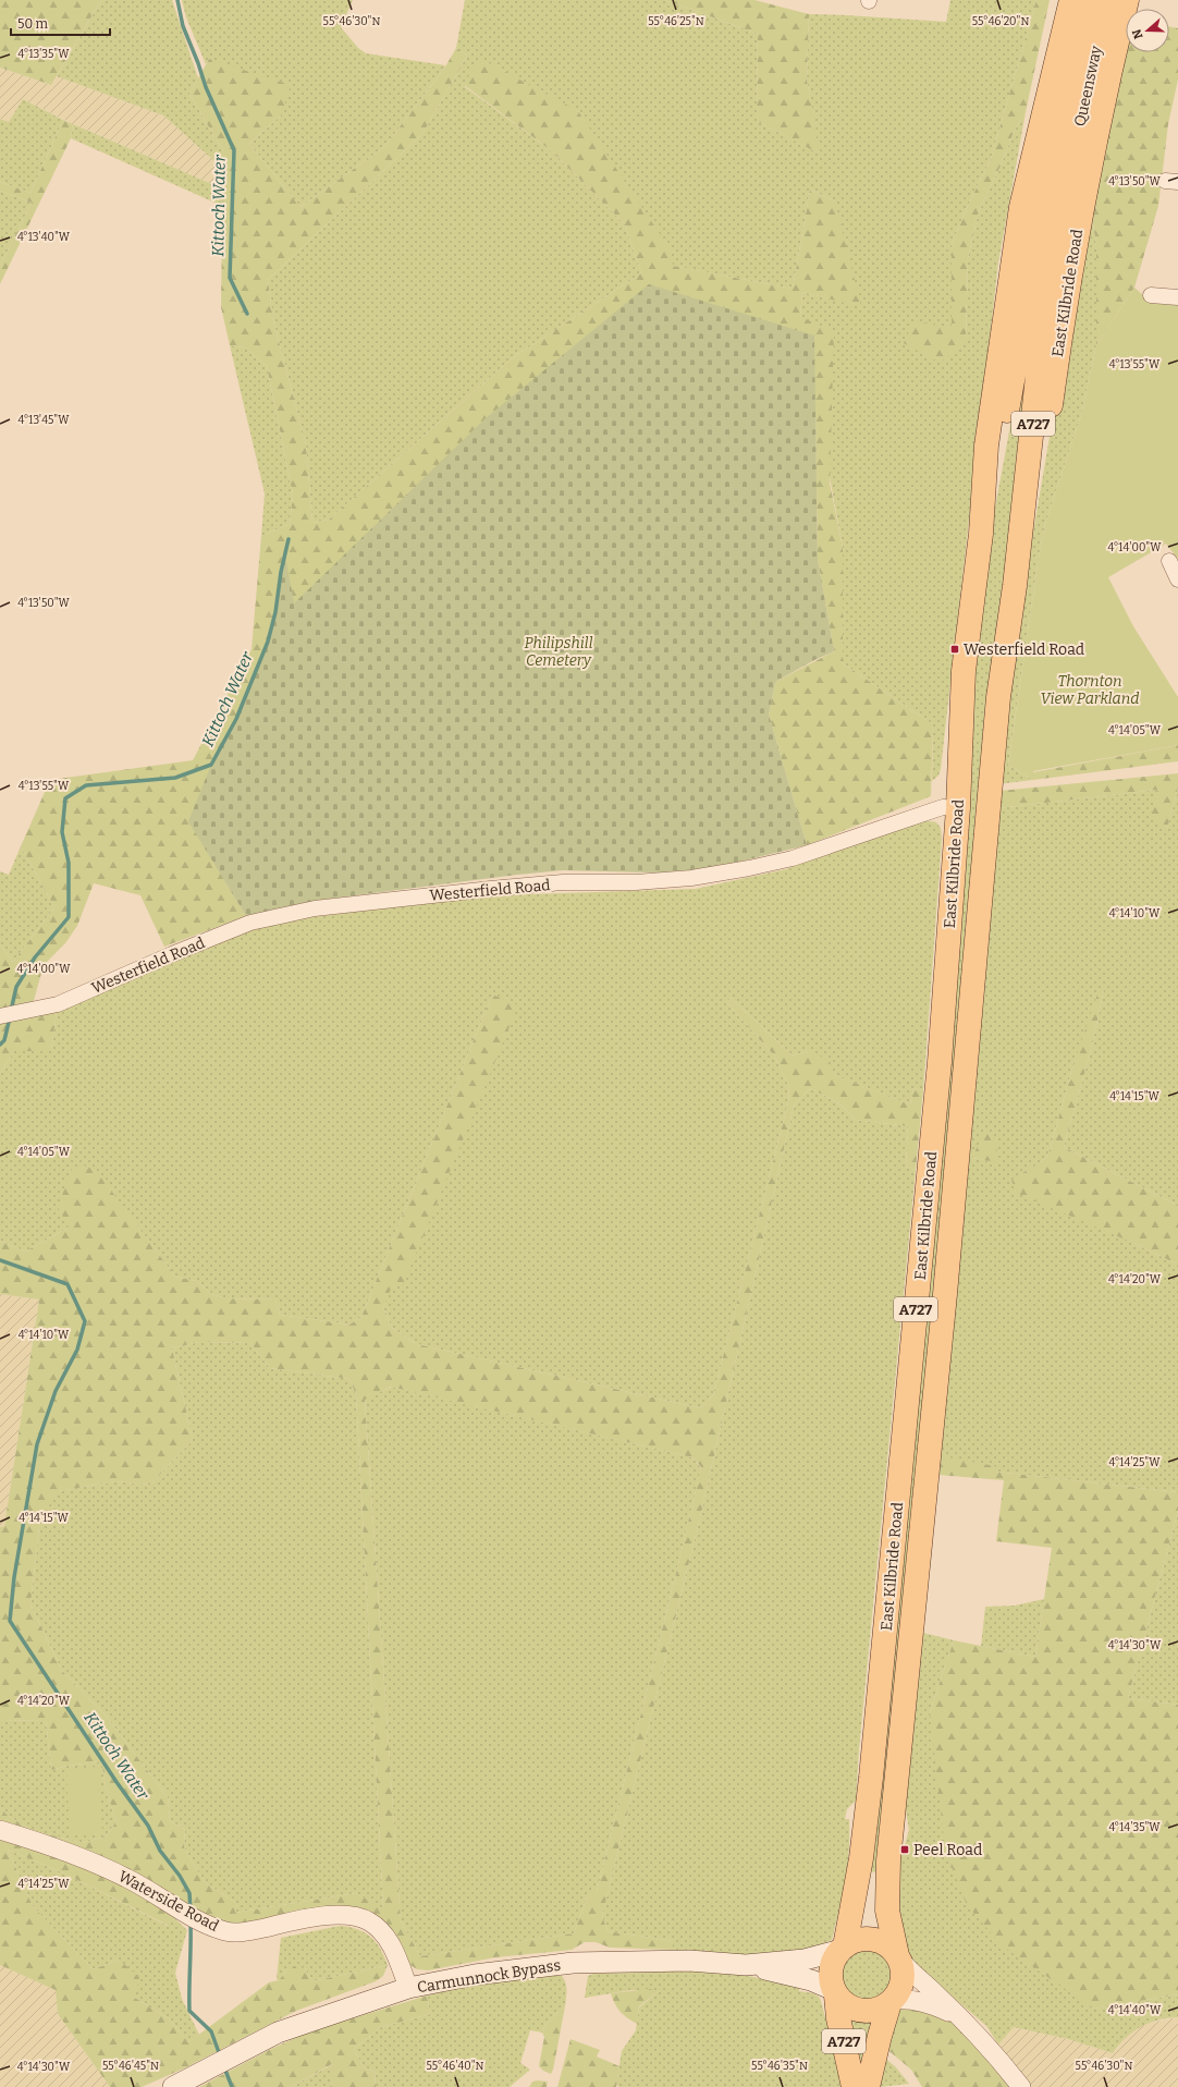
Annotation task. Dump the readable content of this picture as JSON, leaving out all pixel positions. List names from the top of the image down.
{
  "streets": {
    "main road": [
      "Queensway",
      "East Kilbride Road",
      "A727",
      "Carmunnock Bypass"
    ],
    "street": ["Westerfield Road", "Waterside Road"]
  },
  "crossings": [
    ["Queensway", "East Kilbride Road"],
    ["East Kilbride Road", "A727"],
    ["East Kilbride Road", "Westerfield Road"],
    ["East Kilbride Road", "Carmunnock Bypass"],
    ["A727", "Carmunnock Bypass"],
    ["Waterside Road", "Carmunnock Bypass"]
  ],
  "water": ["Kittoch Water"],
  "parks": ["Philipshill Cemetery", "Thornton View Parkland"],
  "places": {
    "transit": ["Westerfield Road", "Peel Road"]
  },
  "scale_bar": "50 m",
  "north": "left",
  "coordinates": [
    "55°46'30\"N",
    "55°46'25\"N",
    "55°46'20\"N",
    "4°13'35\"W",
    "4°13'50\"W",
    "4°13'40\"W",
    "4°13'55\"W",
    "4°13'45\"W",
    "4°14'00\"W",
    "4°14'05\"W",
    "4°14'10\"W",
    "4°14'15\"W",
    "4°14'20\"W",
    "4°14'25\"W",
    "4°14'30\"W",
    "4°14'35\"W",
    "4°14'40\"W",
    "55°46'45\"N",
    "55°46'40\"N",
    "55°46'35\"N"
  ]
}
